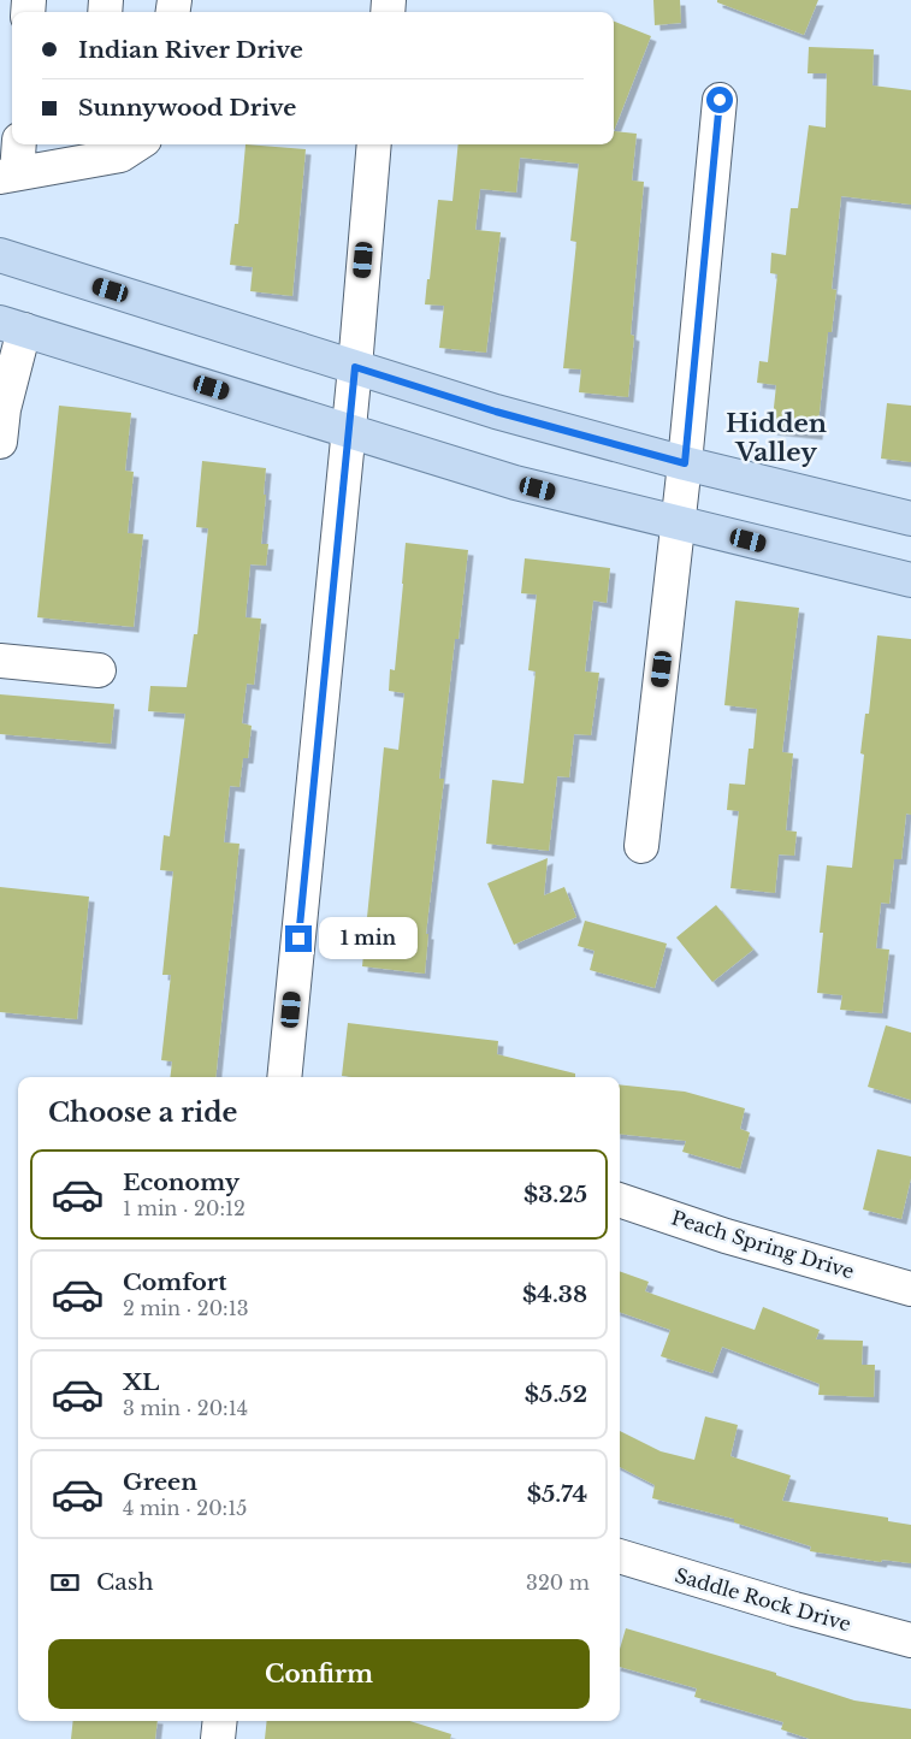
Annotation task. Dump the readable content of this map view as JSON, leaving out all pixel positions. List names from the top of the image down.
{
  "streets": {
    "street": ["Peach Spring Drive", "Saddle Rock Drive"]
  },
  "districts": ["Hidden Valley"],
  "page": {
    "banner": ["Indian River Drive", "Sunnywood Drive"],
    "bubble": "1 min",
    "heading": "Choose a ride",
    "list": [
      {
        "name": "Economy",
        "note": "1 min · 20:12",
        "value": "$3.25"
      },
      {
        "name": "Comfort",
        "note": "2 min · 20:13",
        "value": "$4.38"
      },
      {
        "name": "XL",
        "note": "3 min · 20:14",
        "value": "$5.52"
      },
      {
        "name": "Green",
        "note": "4 min · 20:15",
        "value": "$5.74"
      }
    ],
    "pay": ["Cash", "320 m"],
    "buttons": "Confirm"
  }
}
